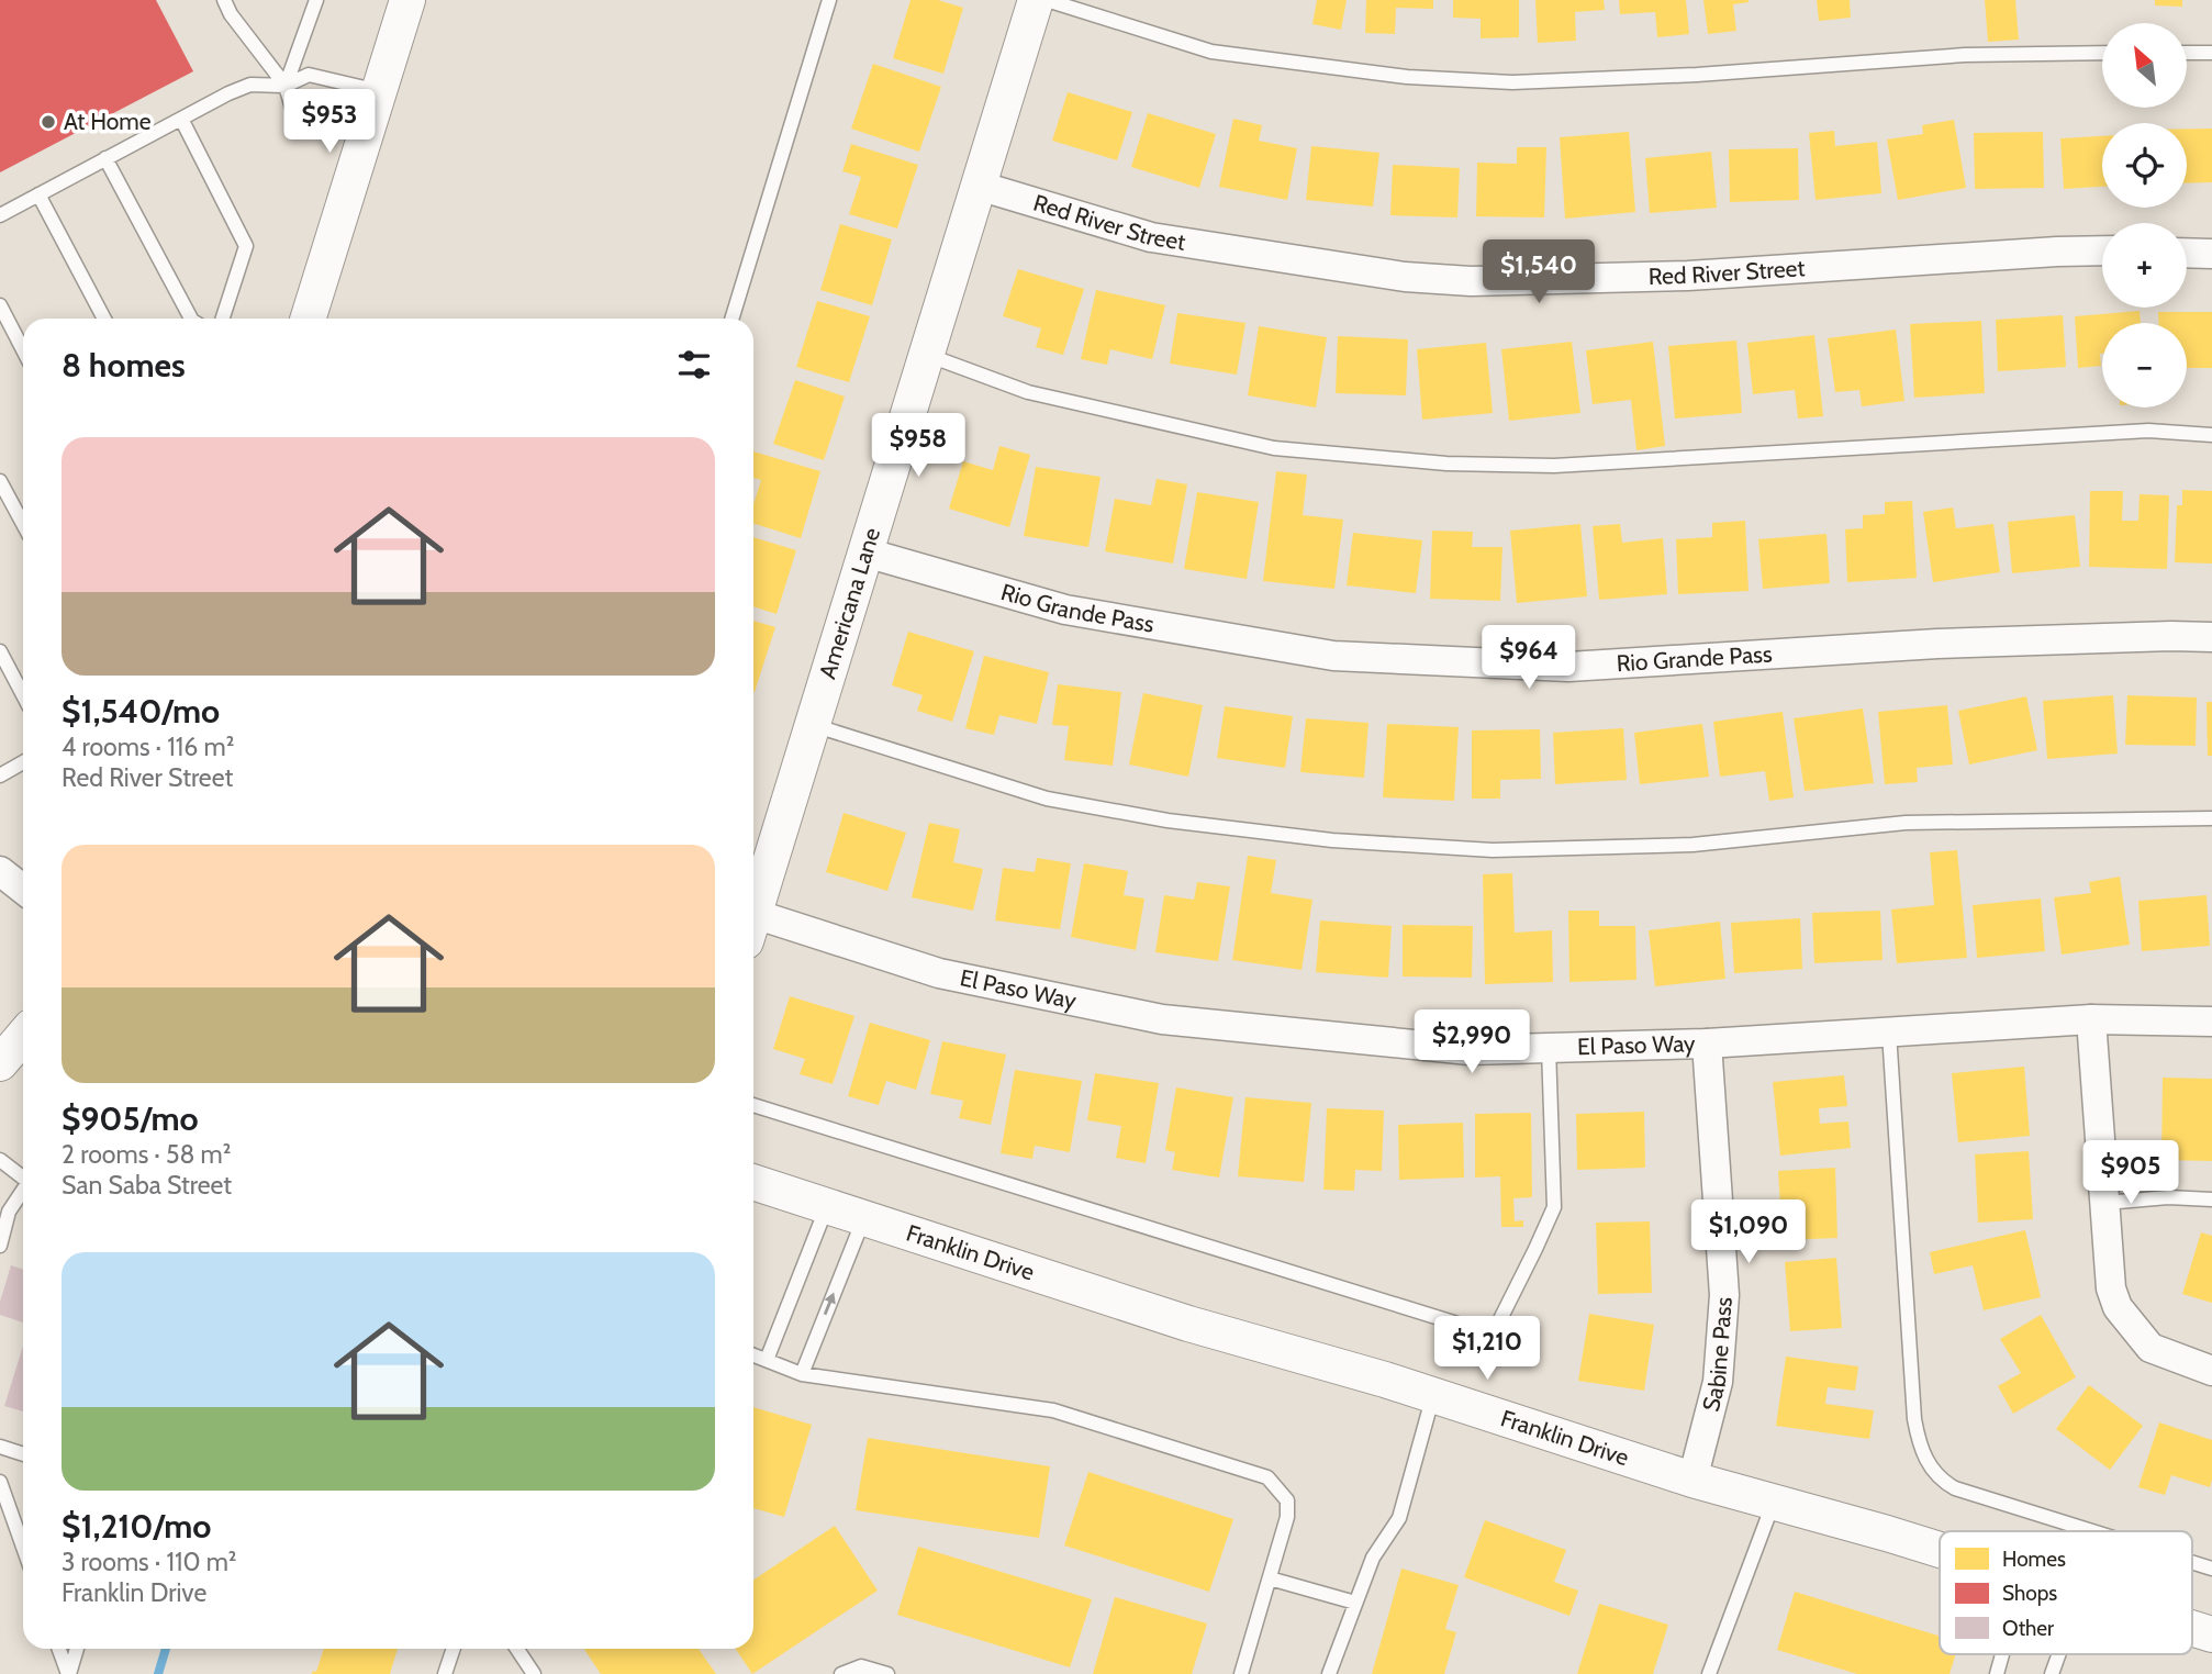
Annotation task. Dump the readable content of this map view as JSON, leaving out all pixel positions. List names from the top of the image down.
{
  "streets": {
    "street": [
      "Red River Street",
      "Americana Lane",
      "Rio Grande Pass",
      "El Paso Way",
      "Franklin Drive",
      "Sabine Pass"
    ]
  },
  "crossings": [
    ["Red River Street", "Americana Lane"],
    ["Americana Lane", "Rio Grande Pass"],
    ["El Paso Way", "Sabine Pass"],
    ["Franklin Drive", "Sabine Pass"]
  ],
  "places": ["At Home"],
  "legend": ["Homes", "Shops", "Other"],
  "north": "top left",
  "page": {
    "map_buttons": ["+", "−"],
    "price": [
      "$953",
      "$1,540",
      "$958",
      "$964",
      "$2,990",
      "$905",
      "$1,090",
      "$1,210"
    ],
    "heading": "8 homes",
    "list": [
      {
        "name": "$1,540/mo",
        "note": "4 rooms · 116 m² · Red River Street"
      },
      {
        "name": "$905/mo",
        "note": "2 rooms · 58 m² · San Saba Street"
      },
      {
        "name": "$1,210/mo",
        "note": "3 rooms · 110 m² · Franklin Drive"
      }
    ]
  }
}
